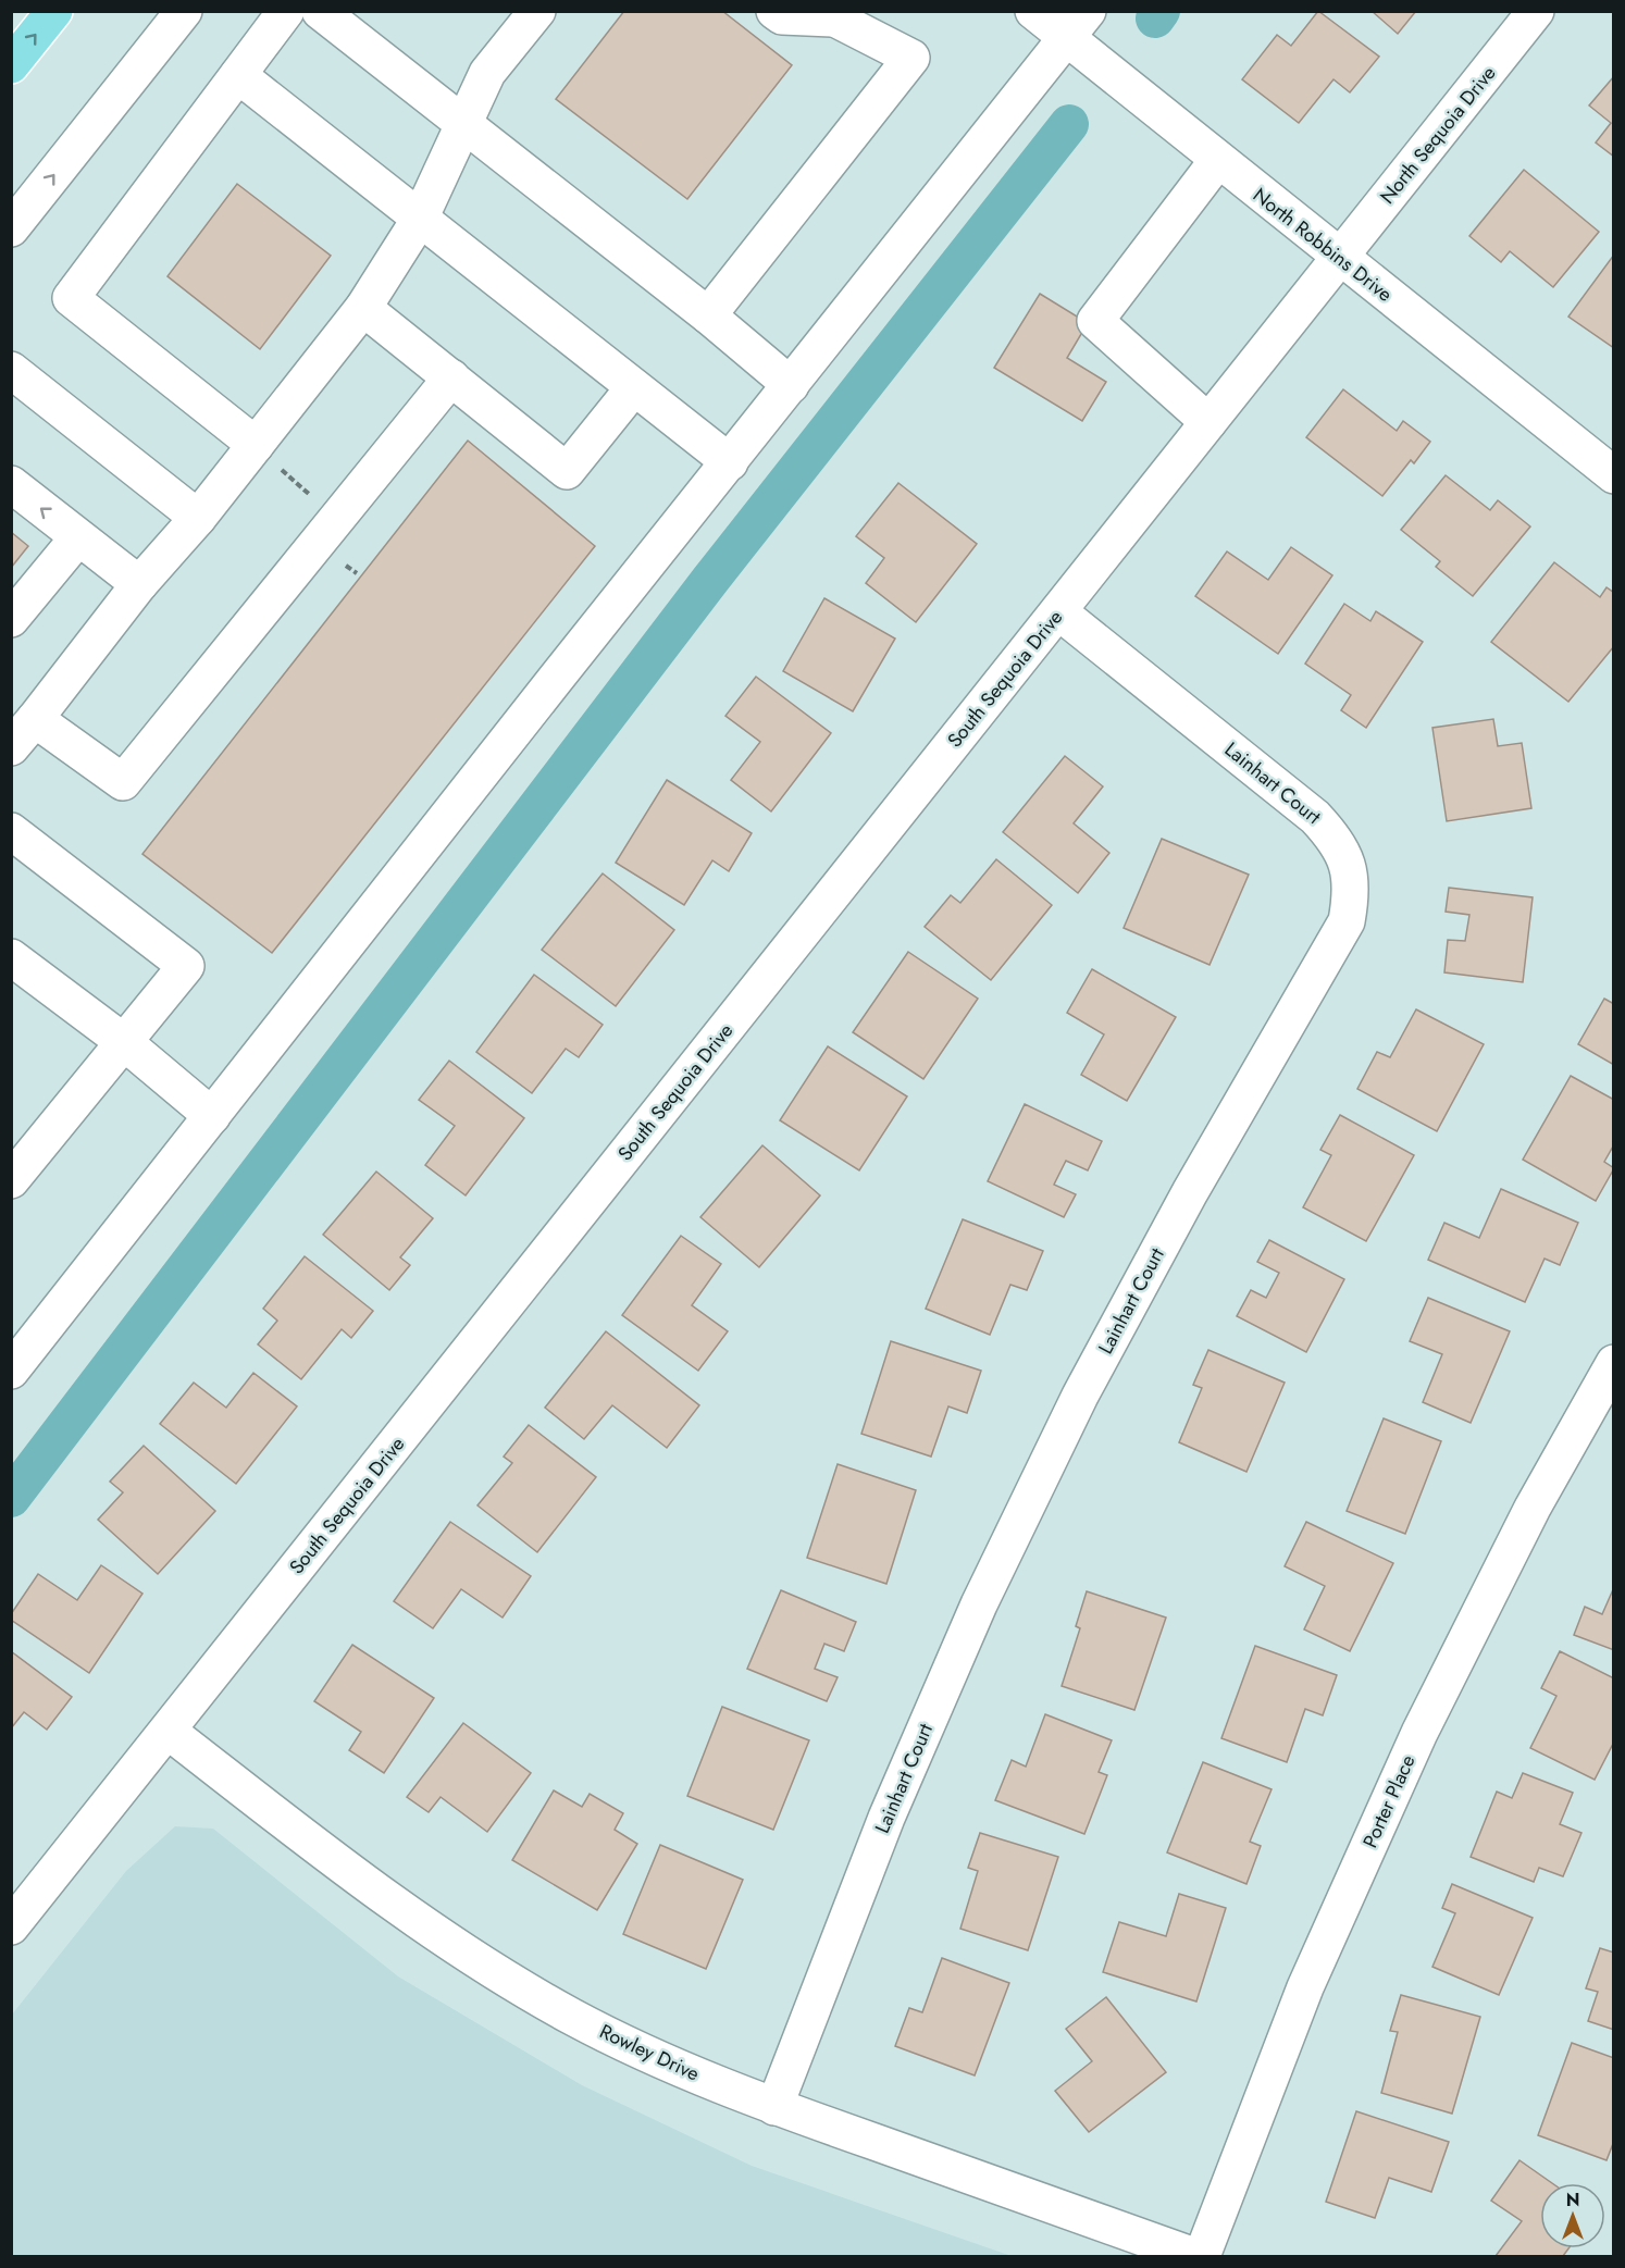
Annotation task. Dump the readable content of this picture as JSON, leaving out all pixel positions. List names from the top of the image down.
{
  "streets": {
    "street": [
      "North Sequoia Drive",
      "North Robbins Drive",
      "South Sequoia Drive",
      "Lainhart Court",
      "Porter Place",
      "Rowley Drive"
    ]
  },
  "crossings": [
    ["North Sequoia Drive", "North Robbins Drive"],
    ["North Sequoia Drive", "South Sequoia Drive"],
    ["North Robbins Drive", "South Sequoia Drive"],
    ["South Sequoia Drive", "Lainhart Court"],
    ["South Sequoia Drive", "Rowley Drive"],
    ["Lainhart Court", "Rowley Drive"]
  ],
  "north": "top"
}
